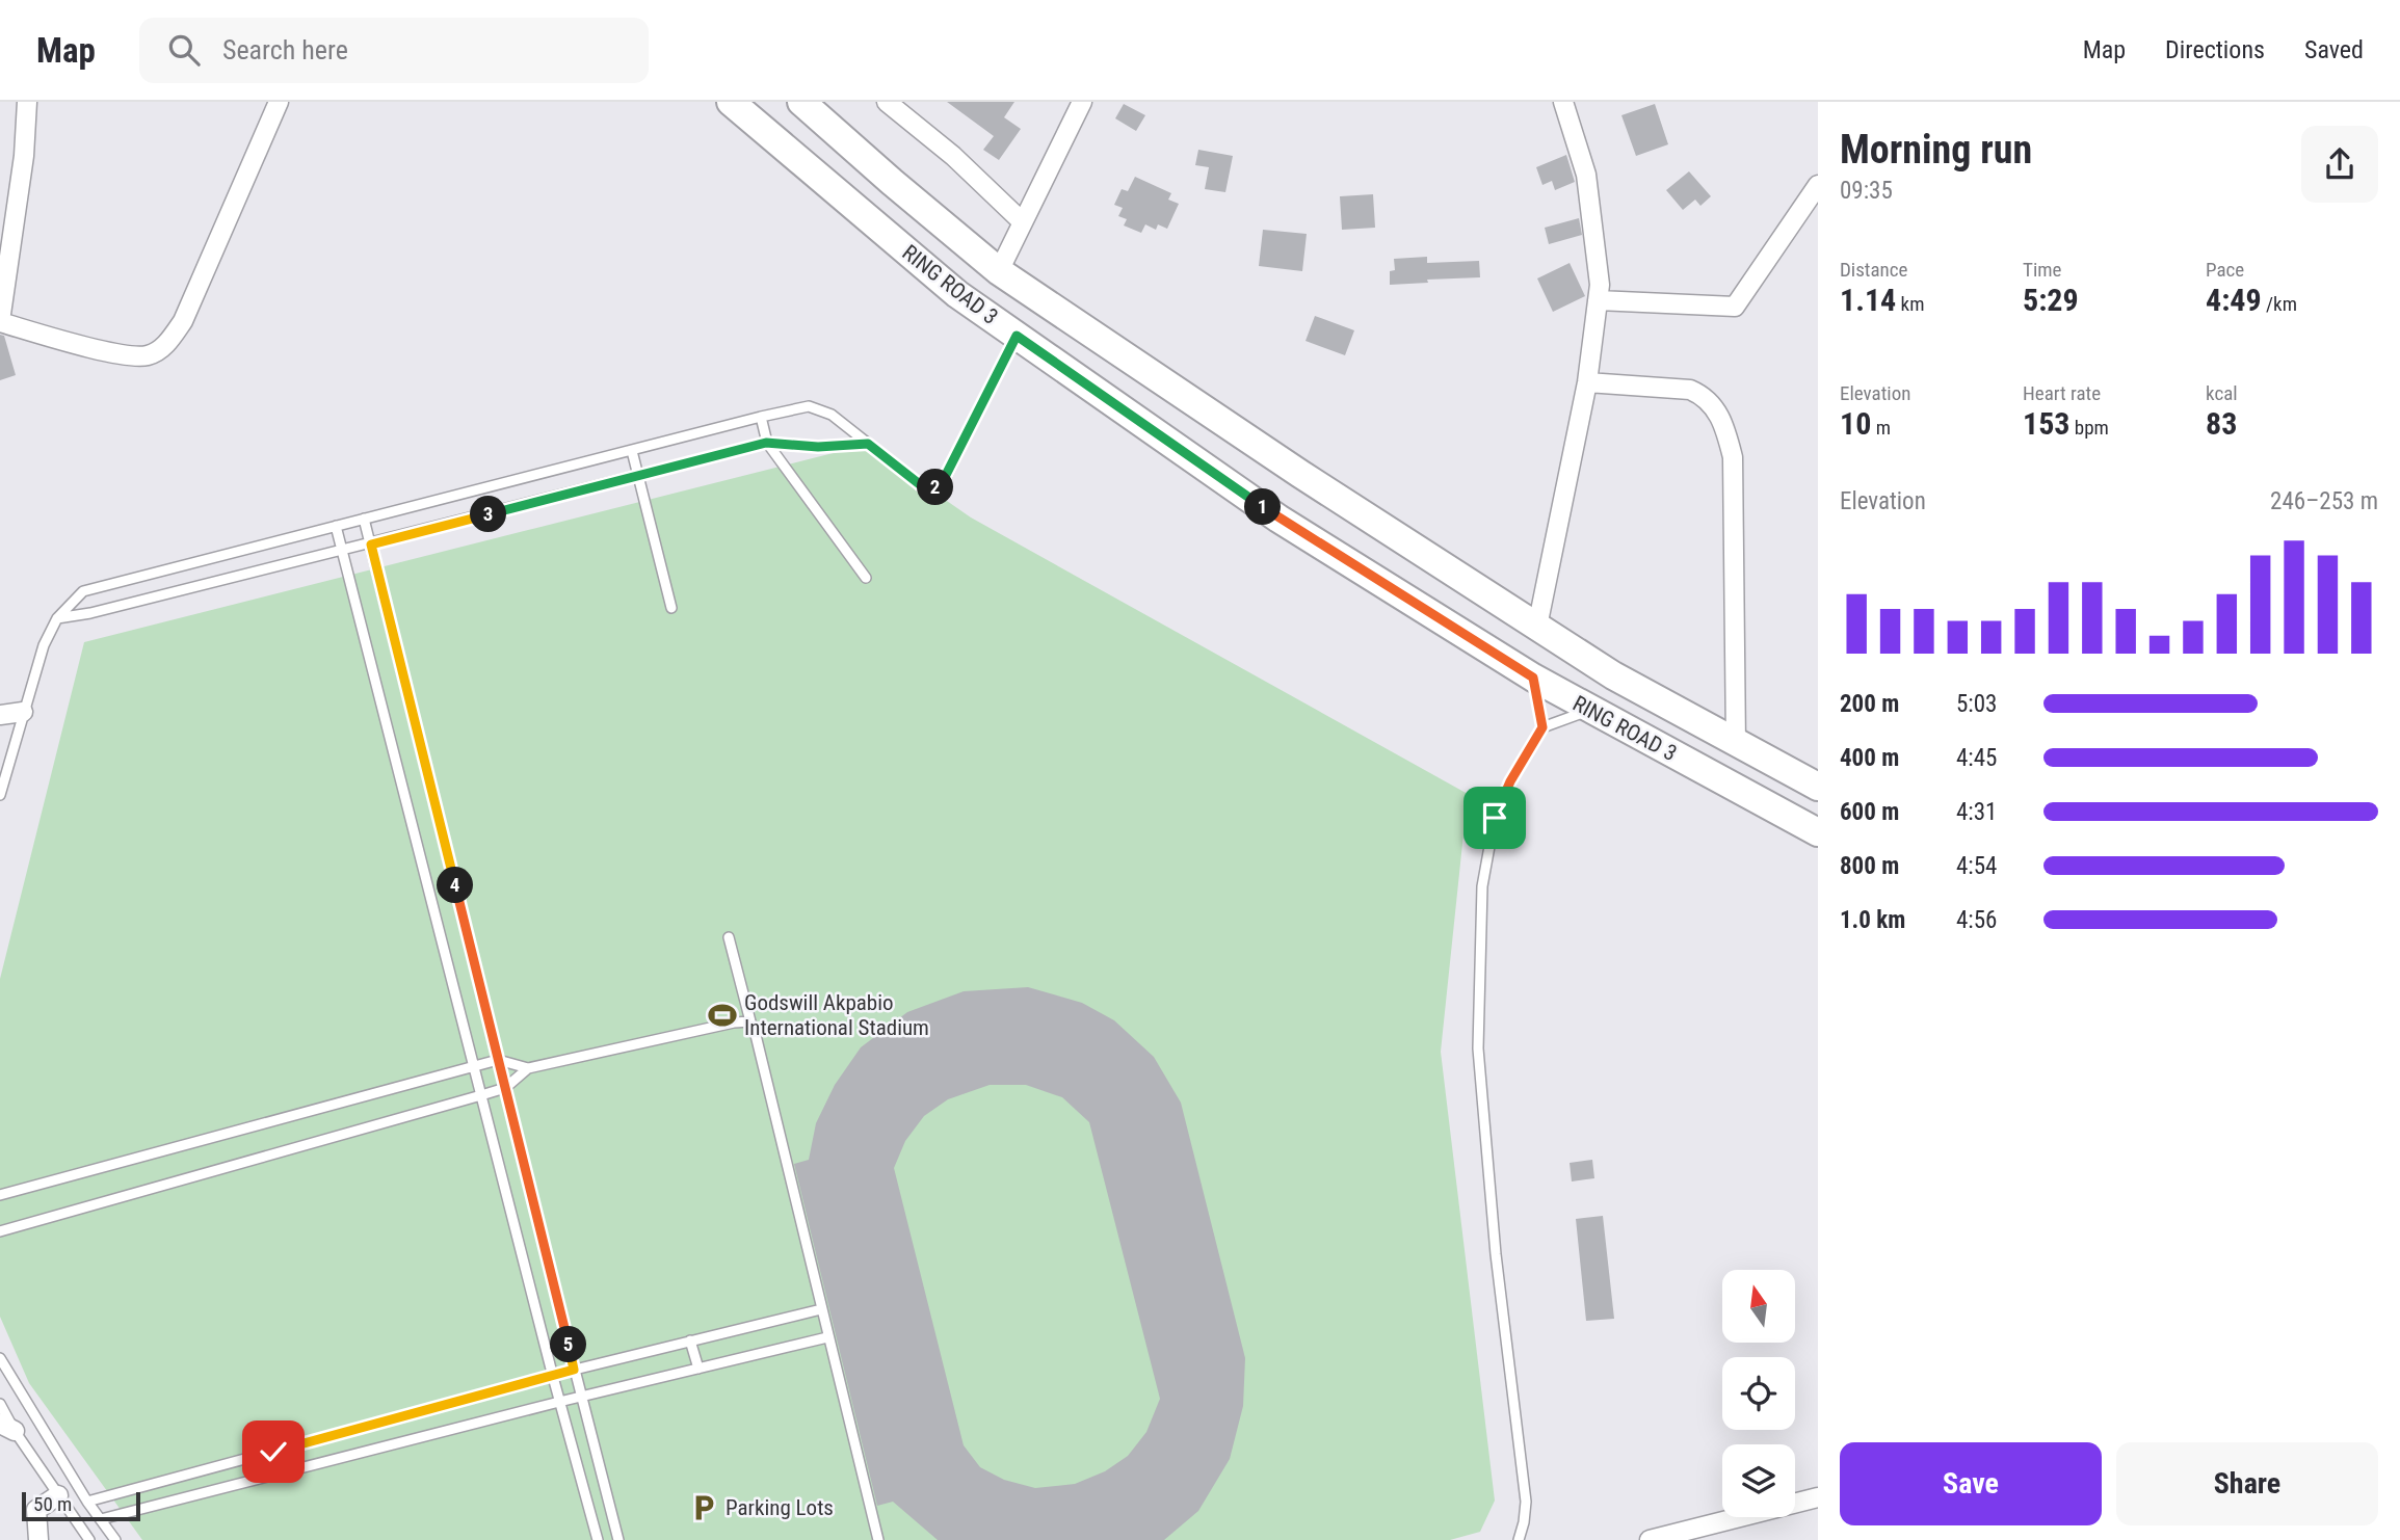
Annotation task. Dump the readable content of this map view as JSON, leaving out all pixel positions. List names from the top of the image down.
{
  "streets": {
    "main road": ["RING ROAD 3"]
  },
  "places": {
    "sports": ["Godswill Akpabio International Stadium"],
    "parking": ["Parking Lots"]
  },
  "scale_bar": "50 m",
  "north": "top",
  "page": {
    "header": "Map",
    "search": "Search here",
    "nav": ["Map", "Directions", "Saved"],
    "heading": ["Morning run", "09:35"],
    "stats": [
      ["Distance", "1.14 km"],
      ["Time", "5:29"],
      ["Pace", "4:49 /km"],
      ["Elevation", "10 m"],
      ["Heart rate", "153 bpm"],
      ["kcal", "83"]
    ],
    "pins": [
      "2",
      "1",
      "3",
      "4",
      "5"
    ],
    "chart": ["Elevation", "246–253 m"],
    "list": [
      {
        "name": "200 m",
        "note": "5:03"
      },
      {
        "name": "400 m",
        "note": "4:45"
      },
      {
        "name": "600 m",
        "note": "4:31"
      },
      {
        "name": "800 m",
        "note": "4:54"
      },
      {
        "name": "1.0 km",
        "note": "4:56"
      }
    ],
    "buttons": ["Save", "Share"],
    "scale": "50 m"
  }
}
